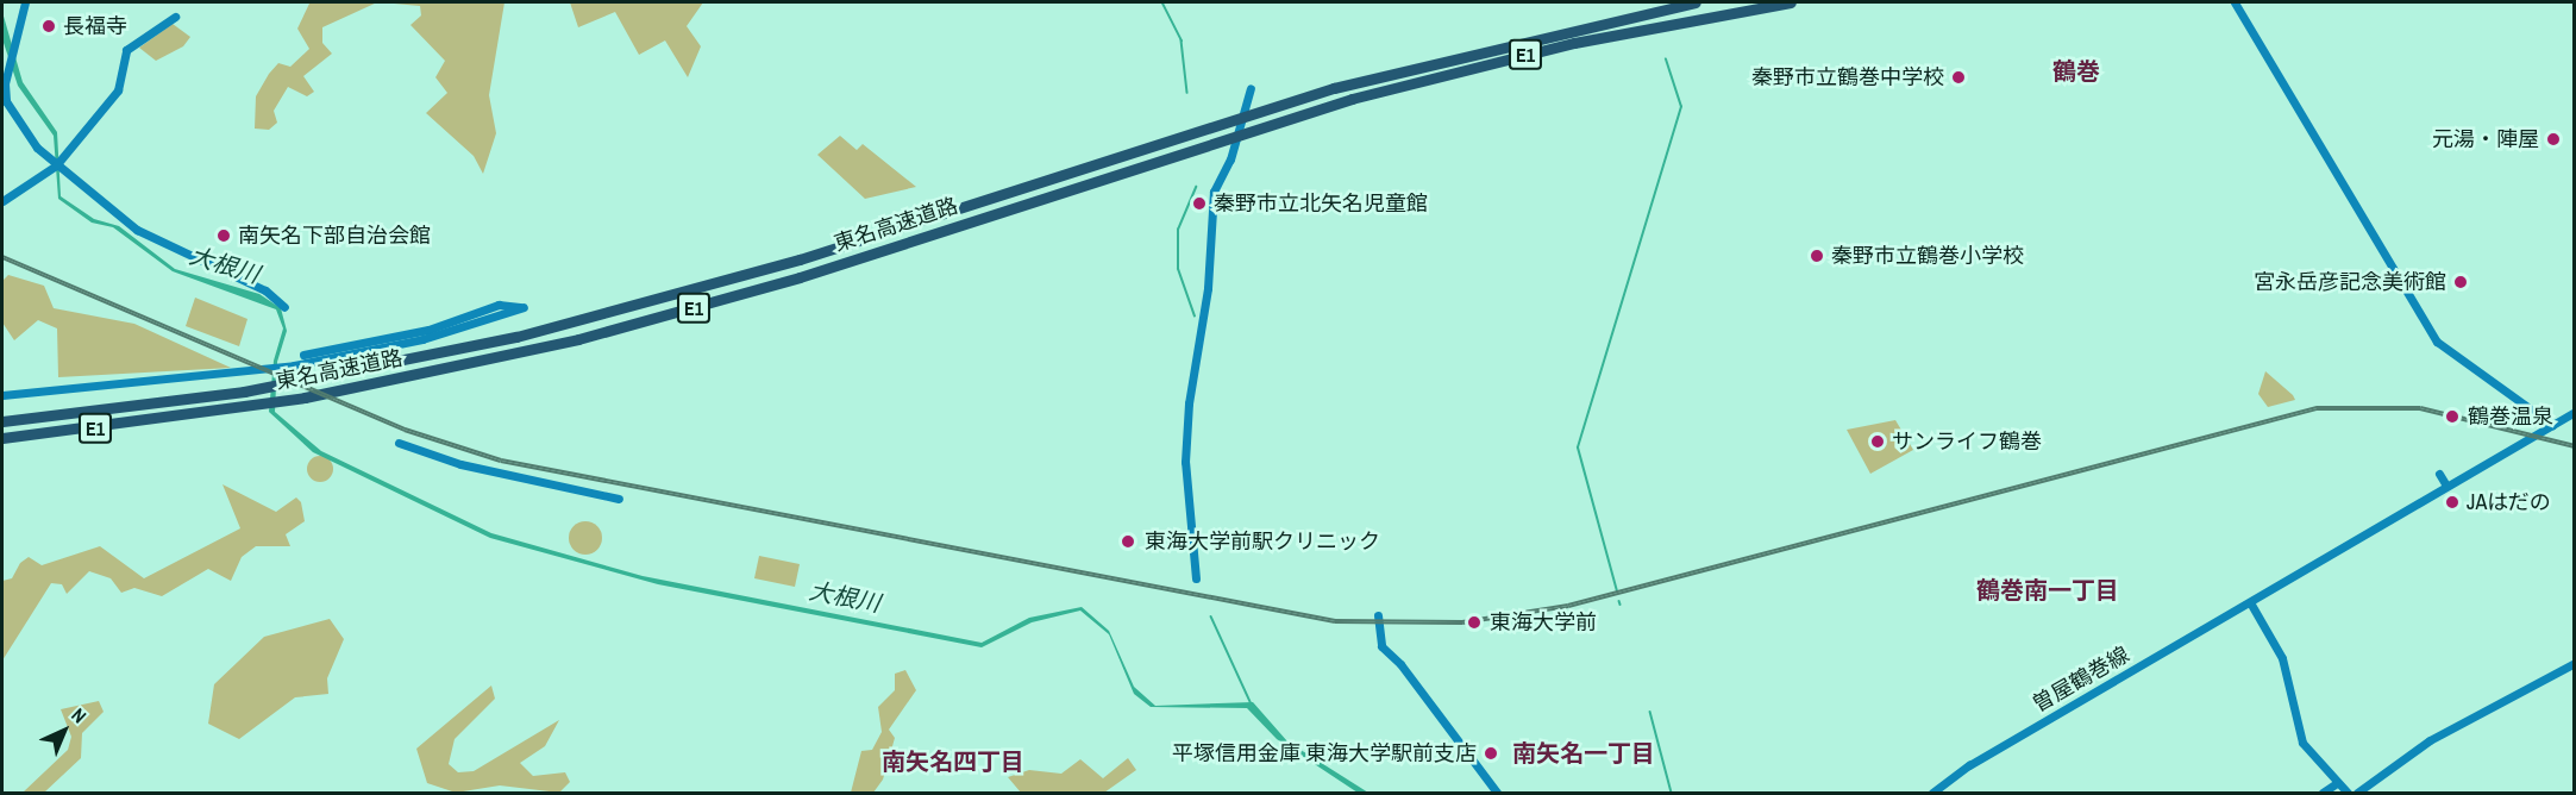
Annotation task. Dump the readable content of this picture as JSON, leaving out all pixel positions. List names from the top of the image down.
{
  "streets": {
    "highway": ["E1", "東名高速道路"],
    "street": ["曽屋鶴巻線"]
  },
  "districts": [
    "鶴巻",
    "鶴巻南一丁目",
    "南矢名一丁目",
    "南矢名四丁目"
  ],
  "water": ["大根川"],
  "places": [
    "長福寺",
    "秦野市立鶴巻中学校",
    "元湯・陣屋",
    "秦野市立北矢名児童館",
    "南矢名下部自治会館",
    "秦野市立鶴巻小学校",
    "宮永岳彦記念美術館",
    "鶴巻温泉",
    "サンライフ鶴巻",
    "JAはだの",
    "東海大学前駅クリニック",
    "東海大学前",
    "平塚信用金庫 東海大学駅前支店"
  ],
  "north": "top right"
}
